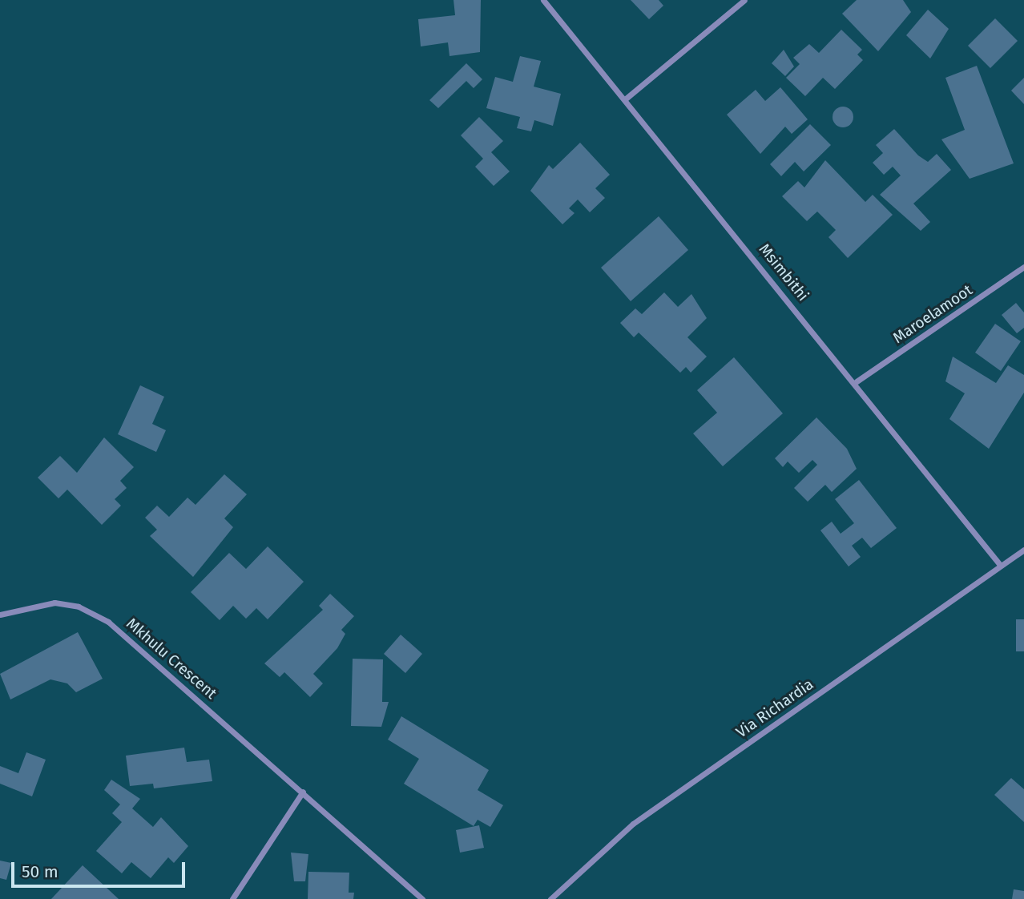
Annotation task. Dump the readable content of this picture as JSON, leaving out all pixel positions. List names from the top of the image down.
{
  "streets": {
    "street": [
      "Msimbithi",
      "Maroelamoot",
      "Mkhulu Crescent",
      "Via Richardia"
    ]
  },
  "crossings": [
    ["Msimbithi", "Maroelamoot"],
    ["Msimbithi", "Via Richardia"]
  ],
  "scale_bar": "50 m"
}
